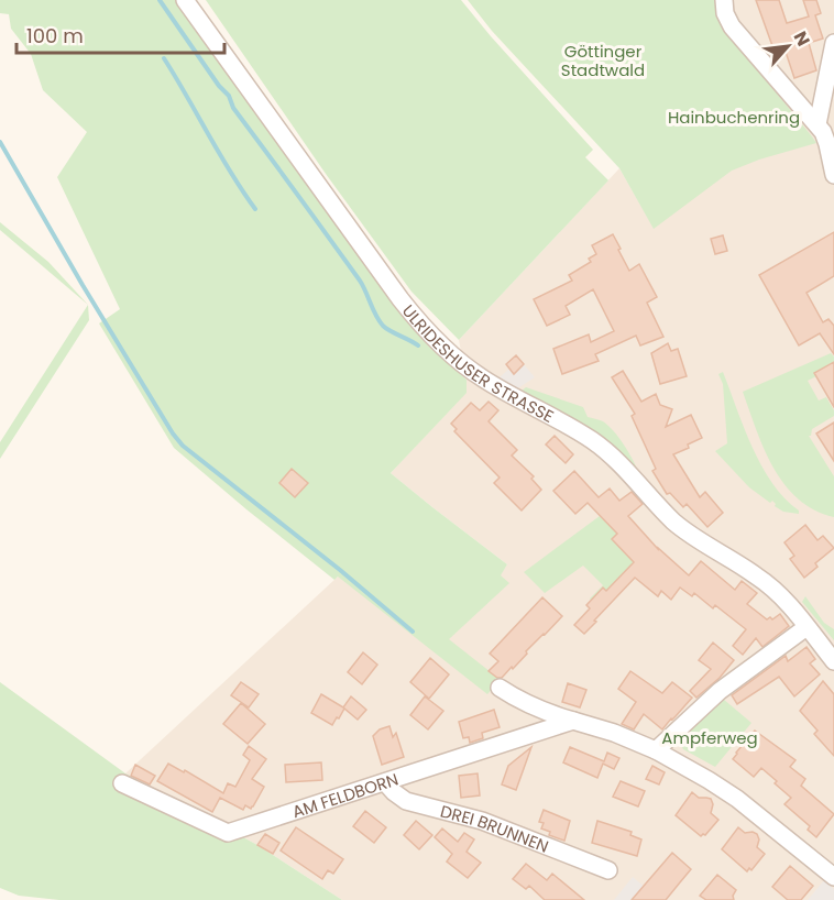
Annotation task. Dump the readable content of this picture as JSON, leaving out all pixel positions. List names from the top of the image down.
{
  "streets": {
    "street": ["ULRIDESHUSER STRASSE", "AM FELDBORN", "DREI BRUNNEN"]
  },
  "crossings": [
    ["AM FELDBORN", "DREI BRUNNEN"]
  ],
  "parks": ["Göttinger Stadtwald", "Hainbuchenring", "Ampferweg"],
  "scale_bar": "100 m",
  "north": "top right"
}
